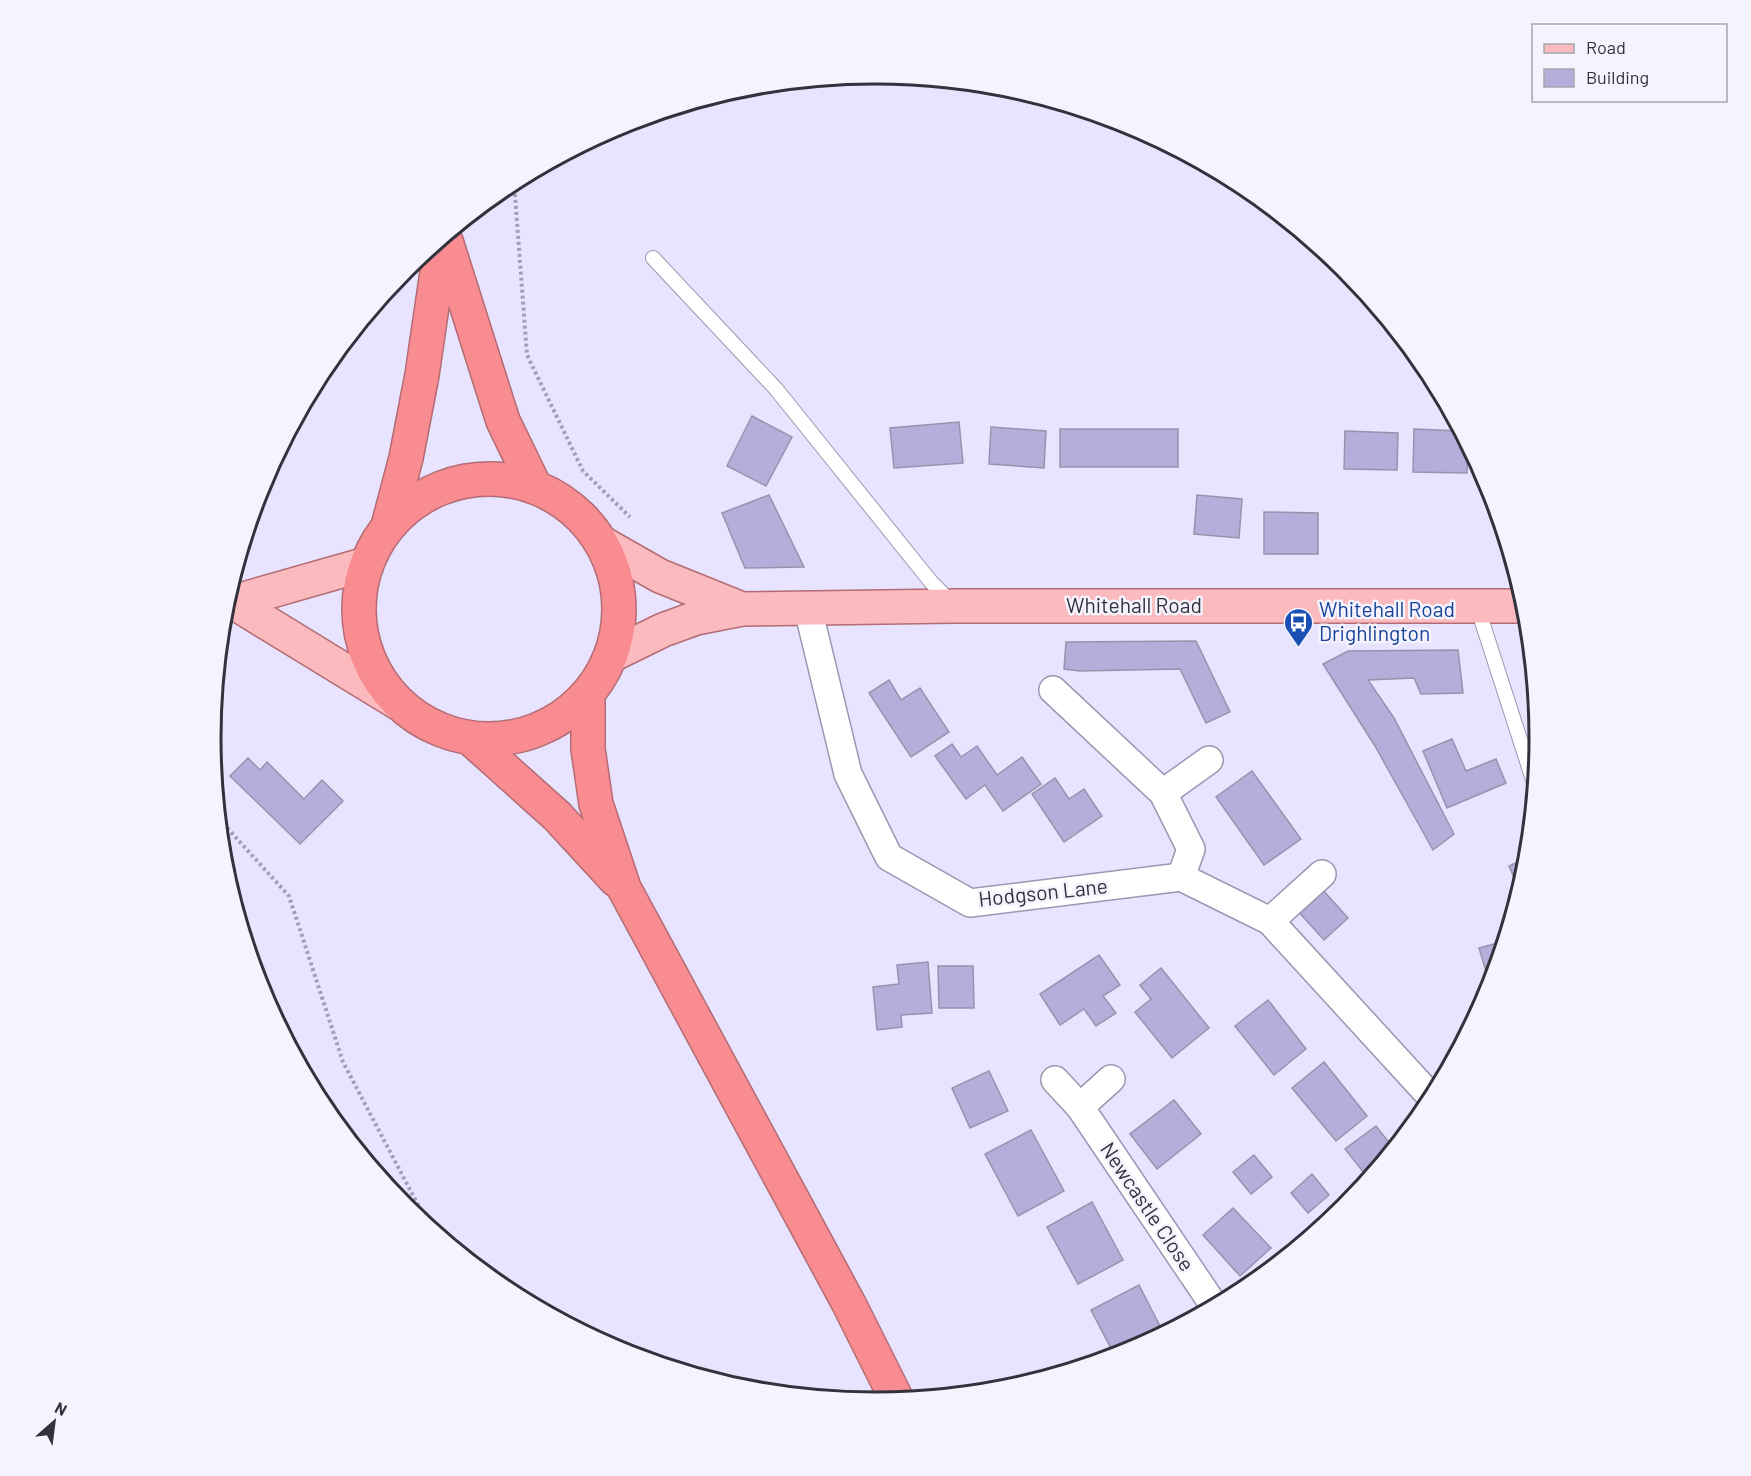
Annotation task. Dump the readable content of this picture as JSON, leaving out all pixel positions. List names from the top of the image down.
{
  "streets": {
    "main road": ["Whitehall Road"],
    "street": ["Hodgson Lane", "Newcastle Close"]
  },
  "crossings": [
    ["Whitehall Road", "Hodgson Lane"]
  ],
  "places": {
    "bus stop": ["Whitehall Road Drighlington"]
  },
  "legend": ["Road", "Building"],
  "north": "top right"
}
